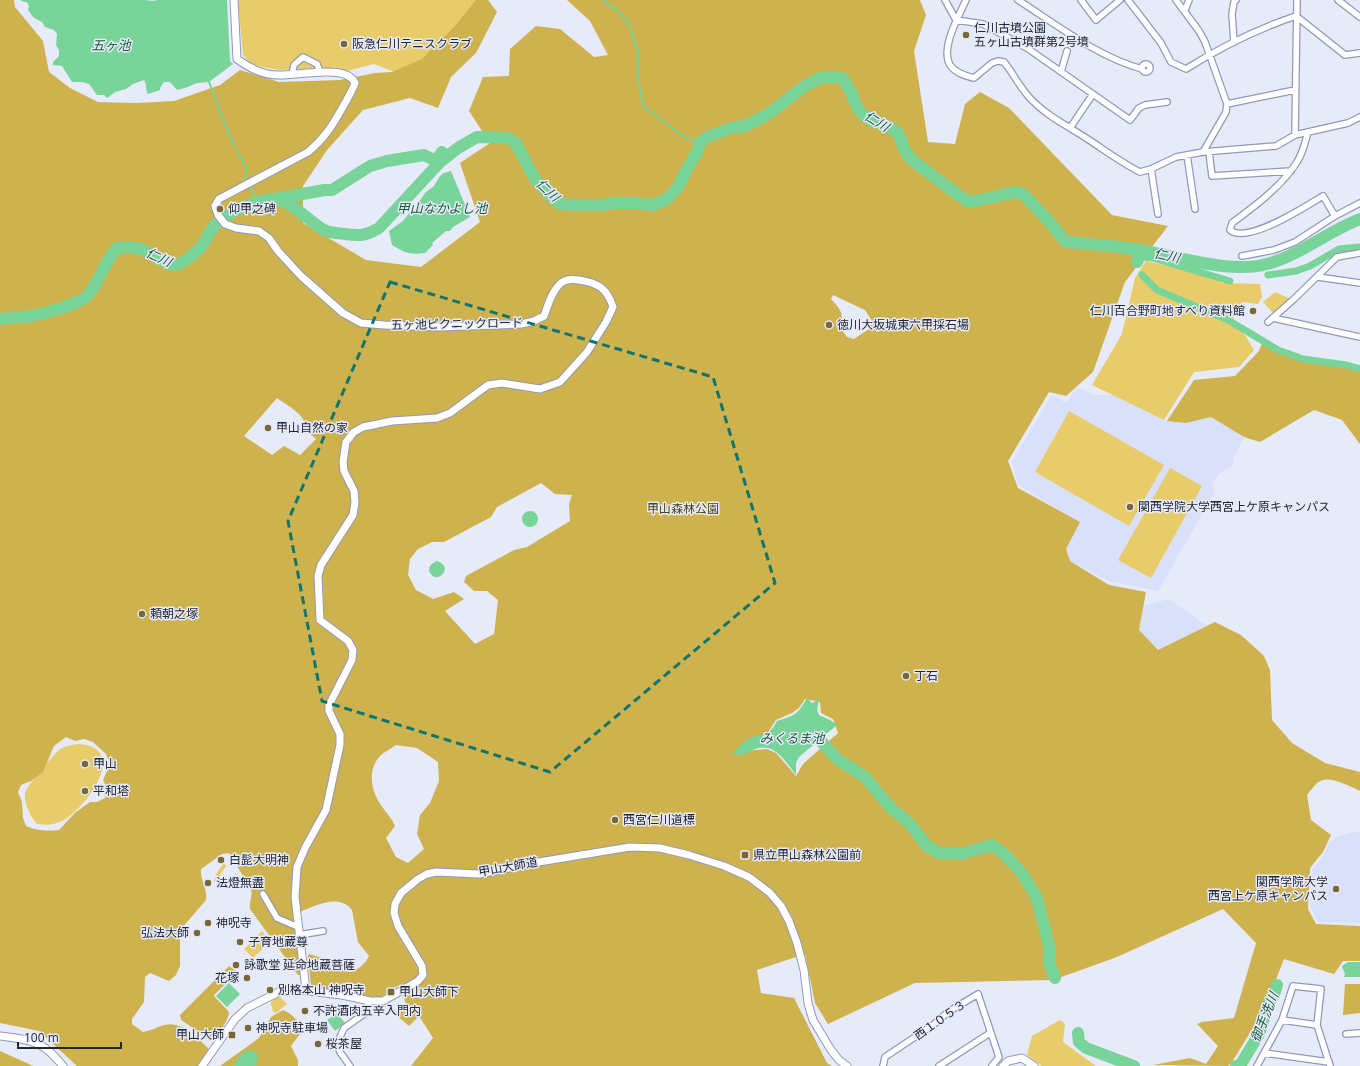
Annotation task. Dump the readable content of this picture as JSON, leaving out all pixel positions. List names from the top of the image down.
{
  "streets": {
    "street": ["五ヶ池ピクニックロード", "甲山大師道", "西１０５３"]
  },
  "crossings": [
    ["五ヶ池ピクニックロード", "甲山大師道"]
  ],
  "water": [
    "五ヶ池",
    "仁川",
    "甲山なかよし池",
    "みくるま池",
    "御手洗川"
  ],
  "parks": ["甲山森林公園"],
  "places": {
    "other": [
      "仁川古墳公園 五ヶ山古墳群第2号墳",
      "阪急仁川テニスクラブ",
      "仰甲之碑",
      "仁川百合野町地すべり資料館",
      "徳川大坂城東六甲採石場",
      "甲山自然の家",
      "関西学院大学西宮上ケ原キャンパス",
      "頼朝之塚",
      "丁石",
      "甲山",
      "平和塔",
      "西宮仁川道標",
      "白髭大明神",
      "法燈無盡",
      "関西学院大学 西宮上ケ原キャンパス",
      "神呪寺",
      "弘法大師",
      "子育地蔵尊",
      "詠歌堂 延命地蔵菩薩",
      "花塚",
      "別格本山 神呪寺",
      "不許酒肉五辛入門内",
      "神呪寺駐車場",
      "桜茶屋"
    ],
    "transit": ["県立甲山森林公園前", "甲山大師下", "甲山大師"]
  },
  "scale_bar": "100 m"
}
